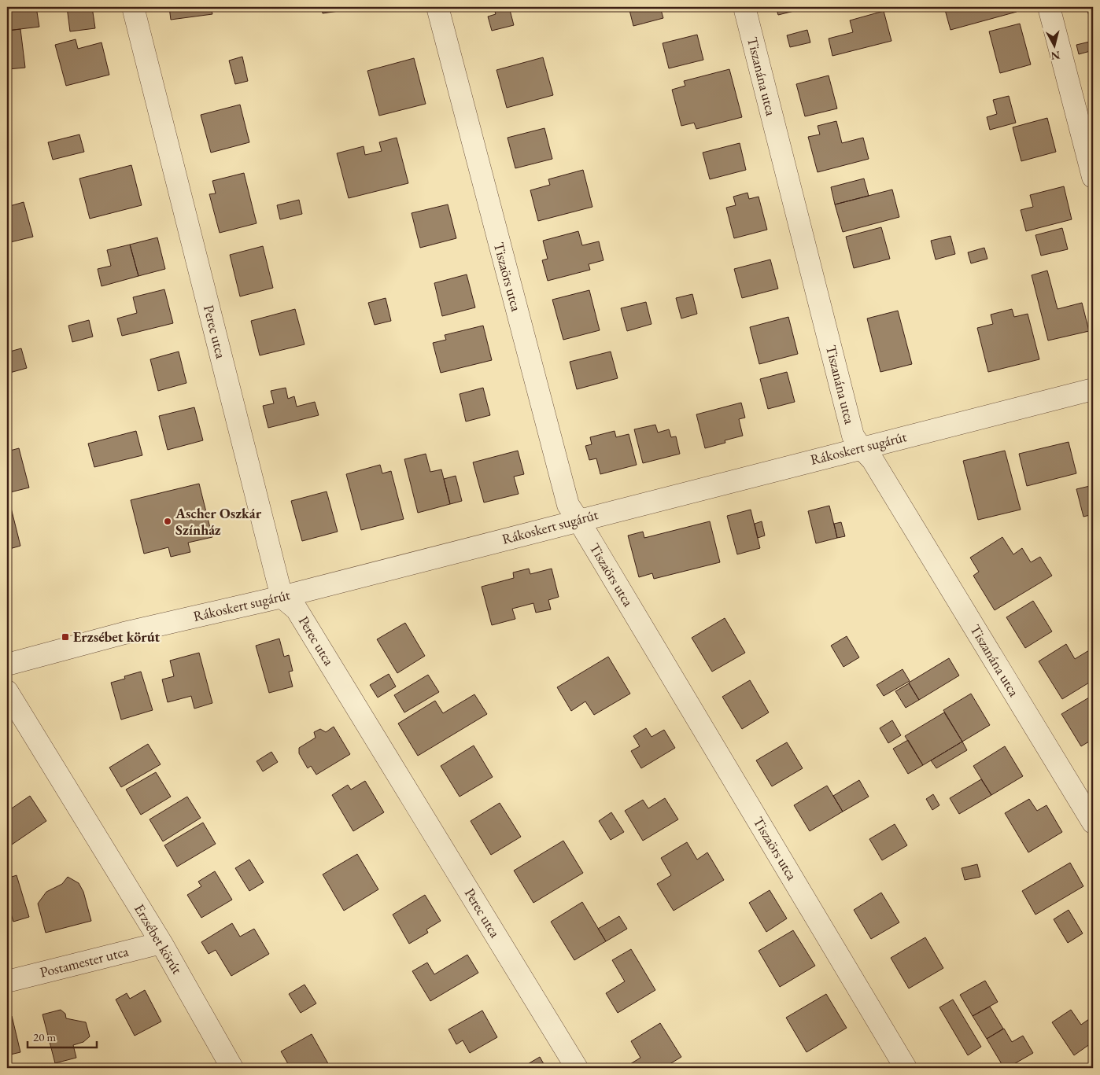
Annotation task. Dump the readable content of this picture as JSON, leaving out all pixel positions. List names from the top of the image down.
{
  "streets": {
    "street": [
      "Tiszanána utca",
      "Tiszaörs utca",
      "Perec utca",
      "Rákoskert sugárút",
      "Erzsébet körút",
      "Postamester utca"
    ]
  },
  "crossings": [
    ["Tiszanána utca", "Rákoskert sugárút"],
    ["Tiszaörs utca", "Rákoskert sugárút"],
    ["Perec utca", "Rákoskert sugárút"],
    ["Erzsébet körút", "Postamester utca"]
  ],
  "places": {
    "other": ["Ascher Oszkár Színház"],
    "transit": ["Erzsébet körút"]
  },
  "scale_bar": "20 m",
  "north": "bottom"
}
